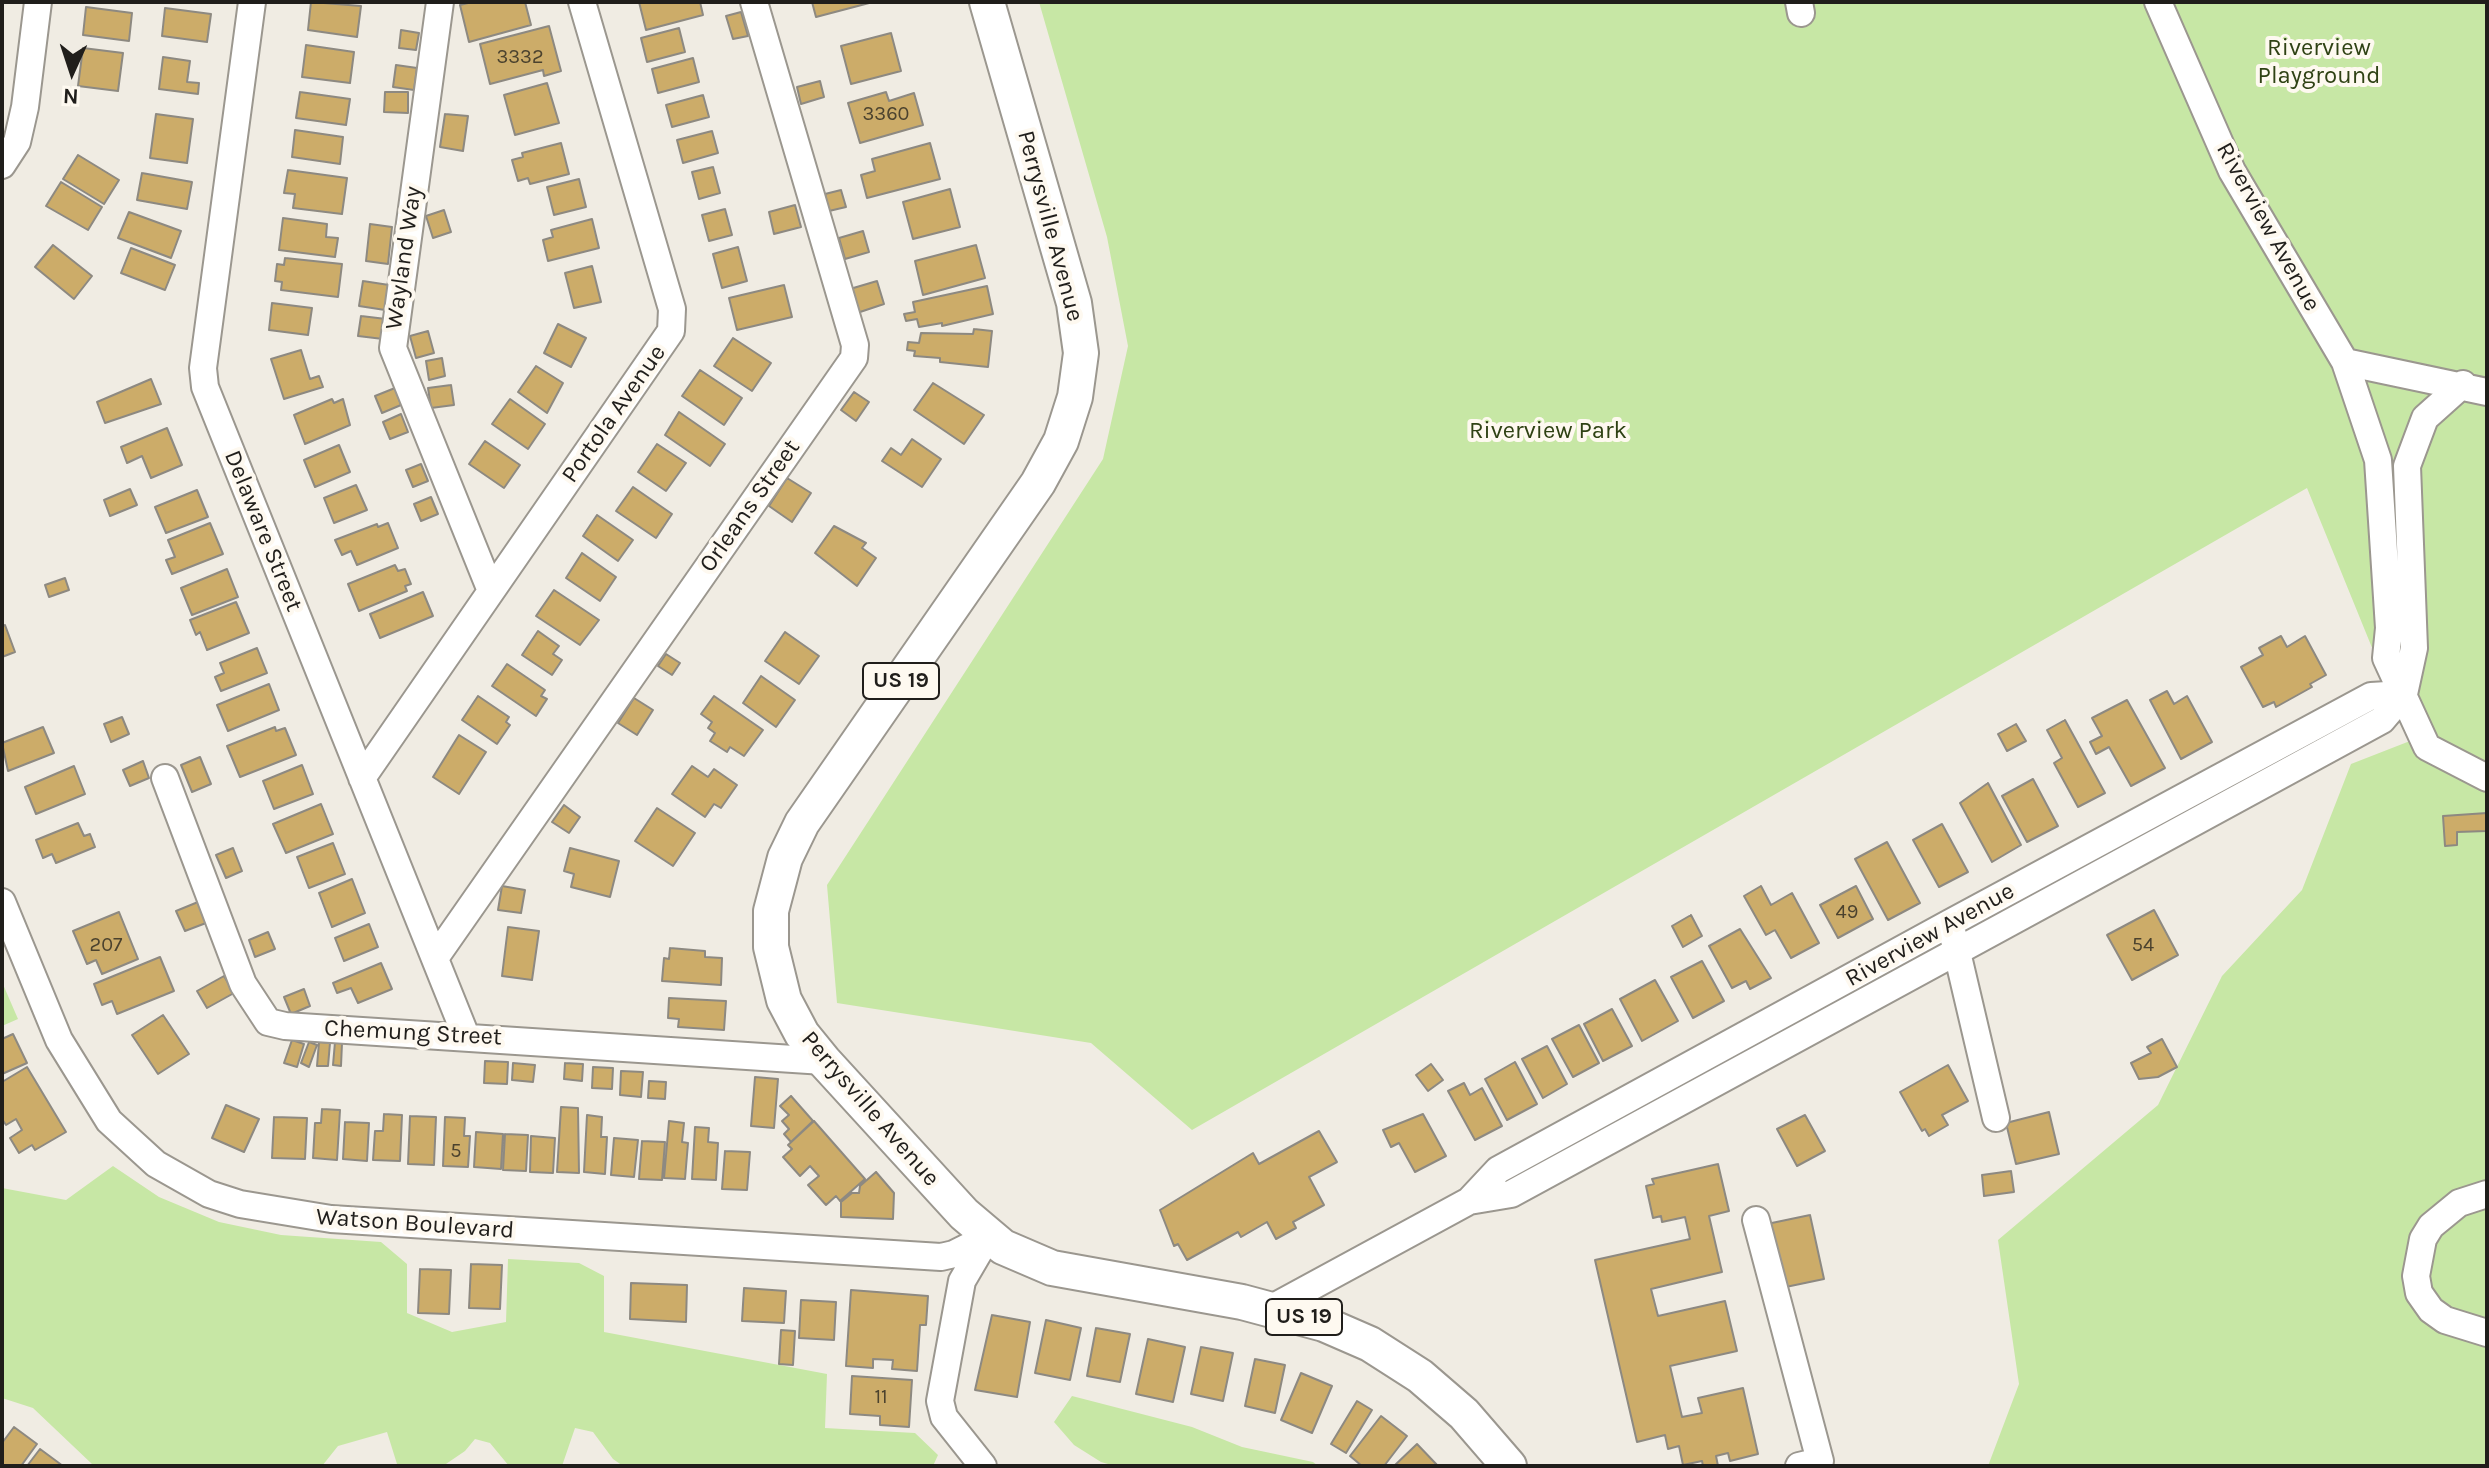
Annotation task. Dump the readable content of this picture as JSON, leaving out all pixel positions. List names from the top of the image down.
{
  "streets": {
    "main road": ["Perrysville Avenue", "US 19"],
    "street": [
      "Riverview Avenue",
      "Wayland Way",
      "Portola Avenue",
      "Orleans Street",
      "Delaware Street",
      "Chemung Street",
      "Watson Boulevard"
    ]
  },
  "crossings": [
    ["Perrysville Avenue", "Riverview Avenue"],
    ["Perrysville Avenue", "Chemung Street"],
    ["Perrysville Avenue", "Watson Boulevard"],
    ["Wayland Way", "Portola Avenue"],
    ["Portola Avenue", "Delaware Street"],
    ["Orleans Street", "Delaware Street"],
    ["Delaware Street", "Chemung Street"]
  ],
  "parks": ["Riverview Playground", "Riverview Park"],
  "house_numbers": [
    "3332",
    "3360",
    "49",
    "207",
    "54",
    "5",
    "11"
  ],
  "north": "bottom"
}
